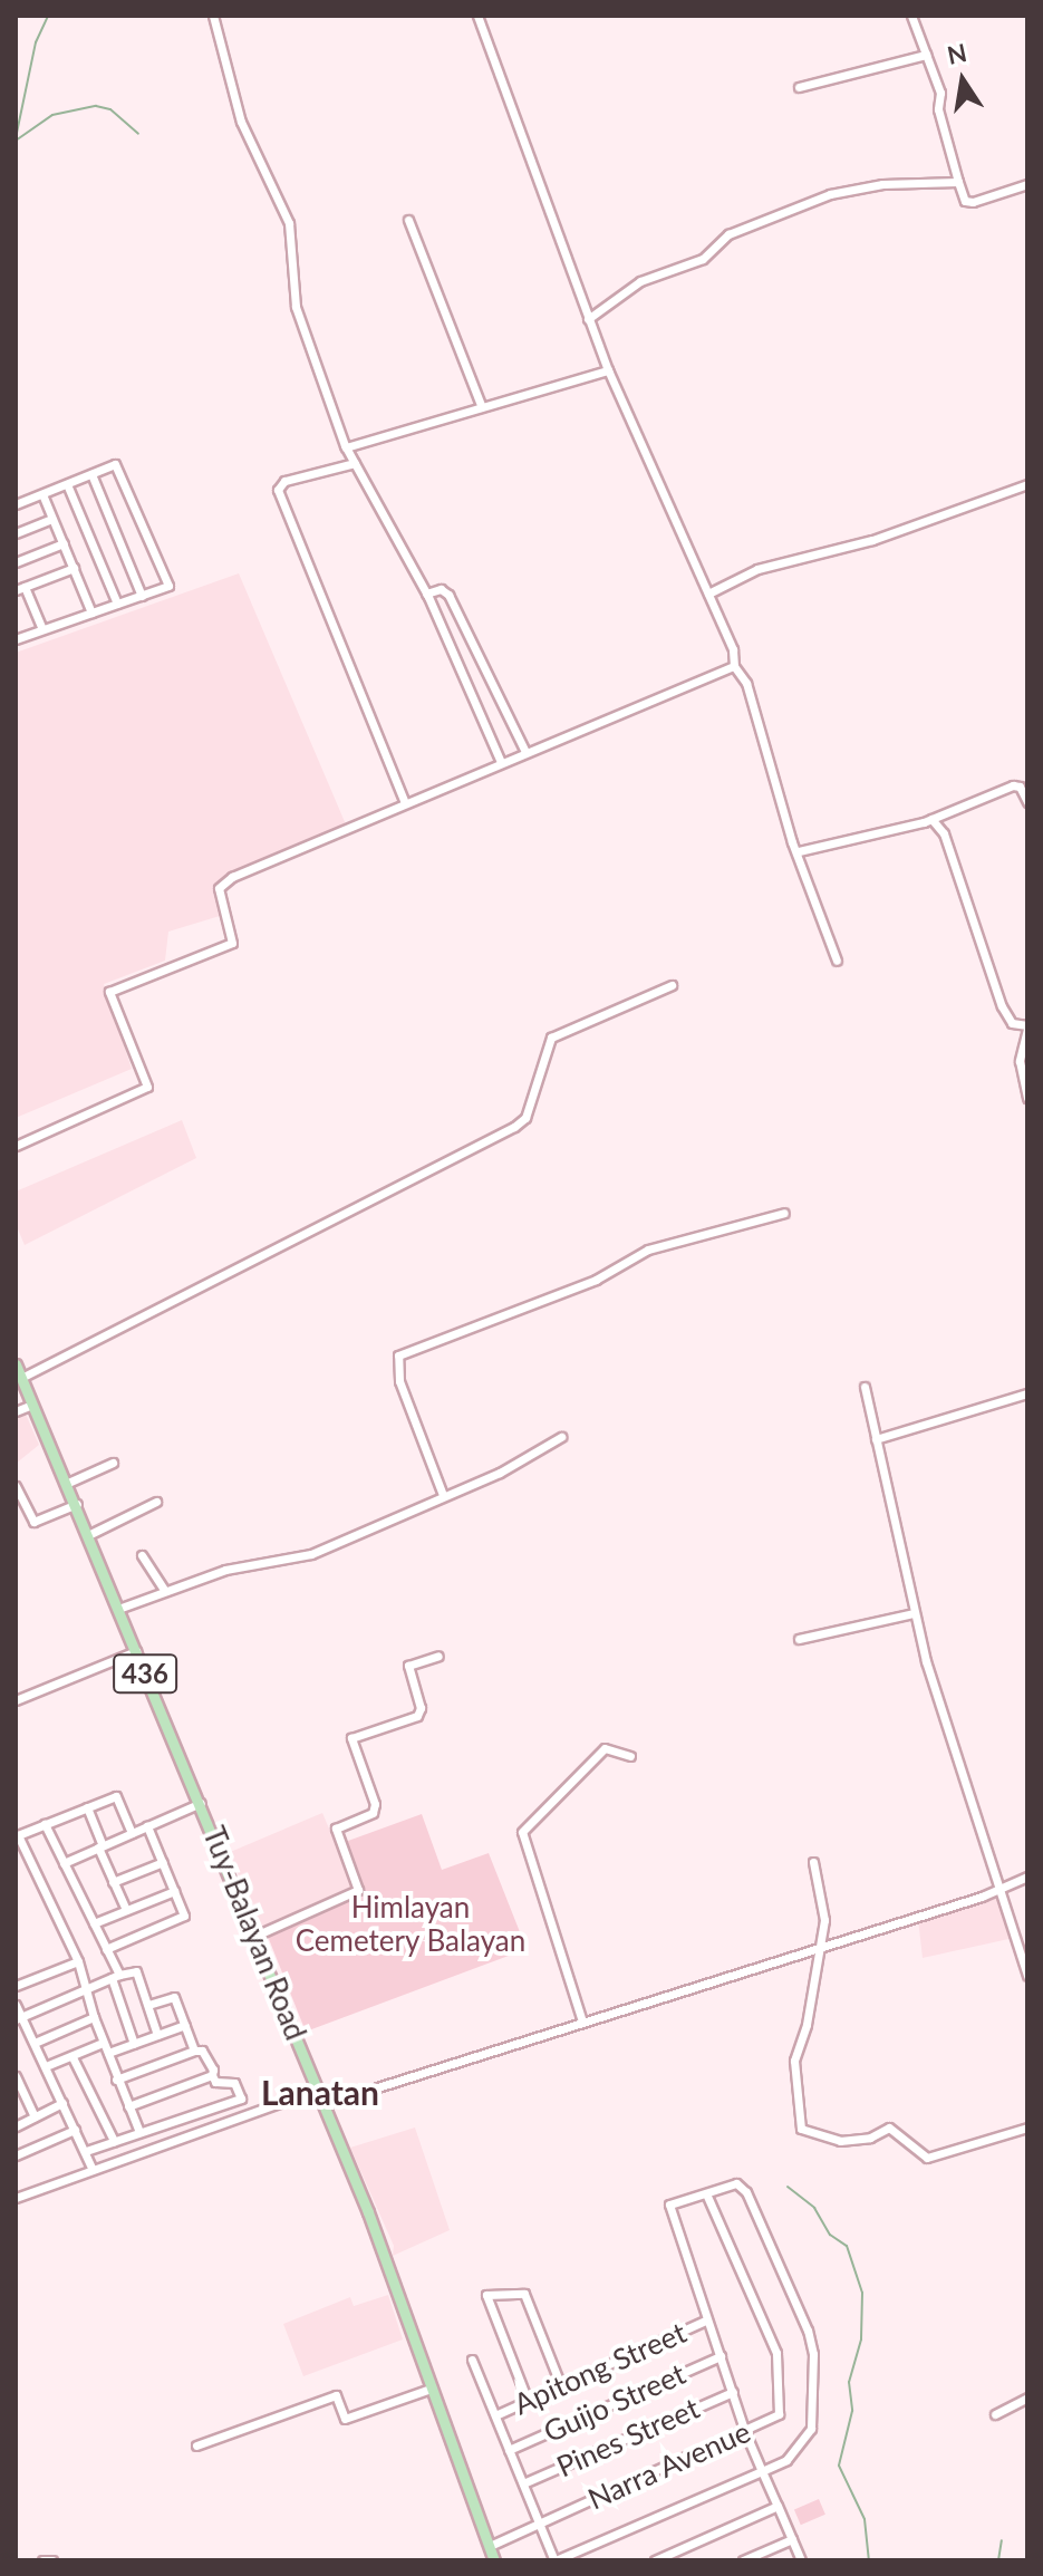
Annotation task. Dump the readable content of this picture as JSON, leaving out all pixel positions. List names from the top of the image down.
{
  "streets": {
    "main road": ["436", "Tuy-Balayan Road"],
    "street": [
      "Apitong Street",
      "Guijo Street",
      "Pines Street",
      "Narra Avenue"
    ]
  },
  "crossings": [
    ["Tuy-Balayan Road", "Narra Avenue"]
  ],
  "districts": ["Lanatan"],
  "parks": ["Himlayan Cemetery Balayan"],
  "north": "top"
}
